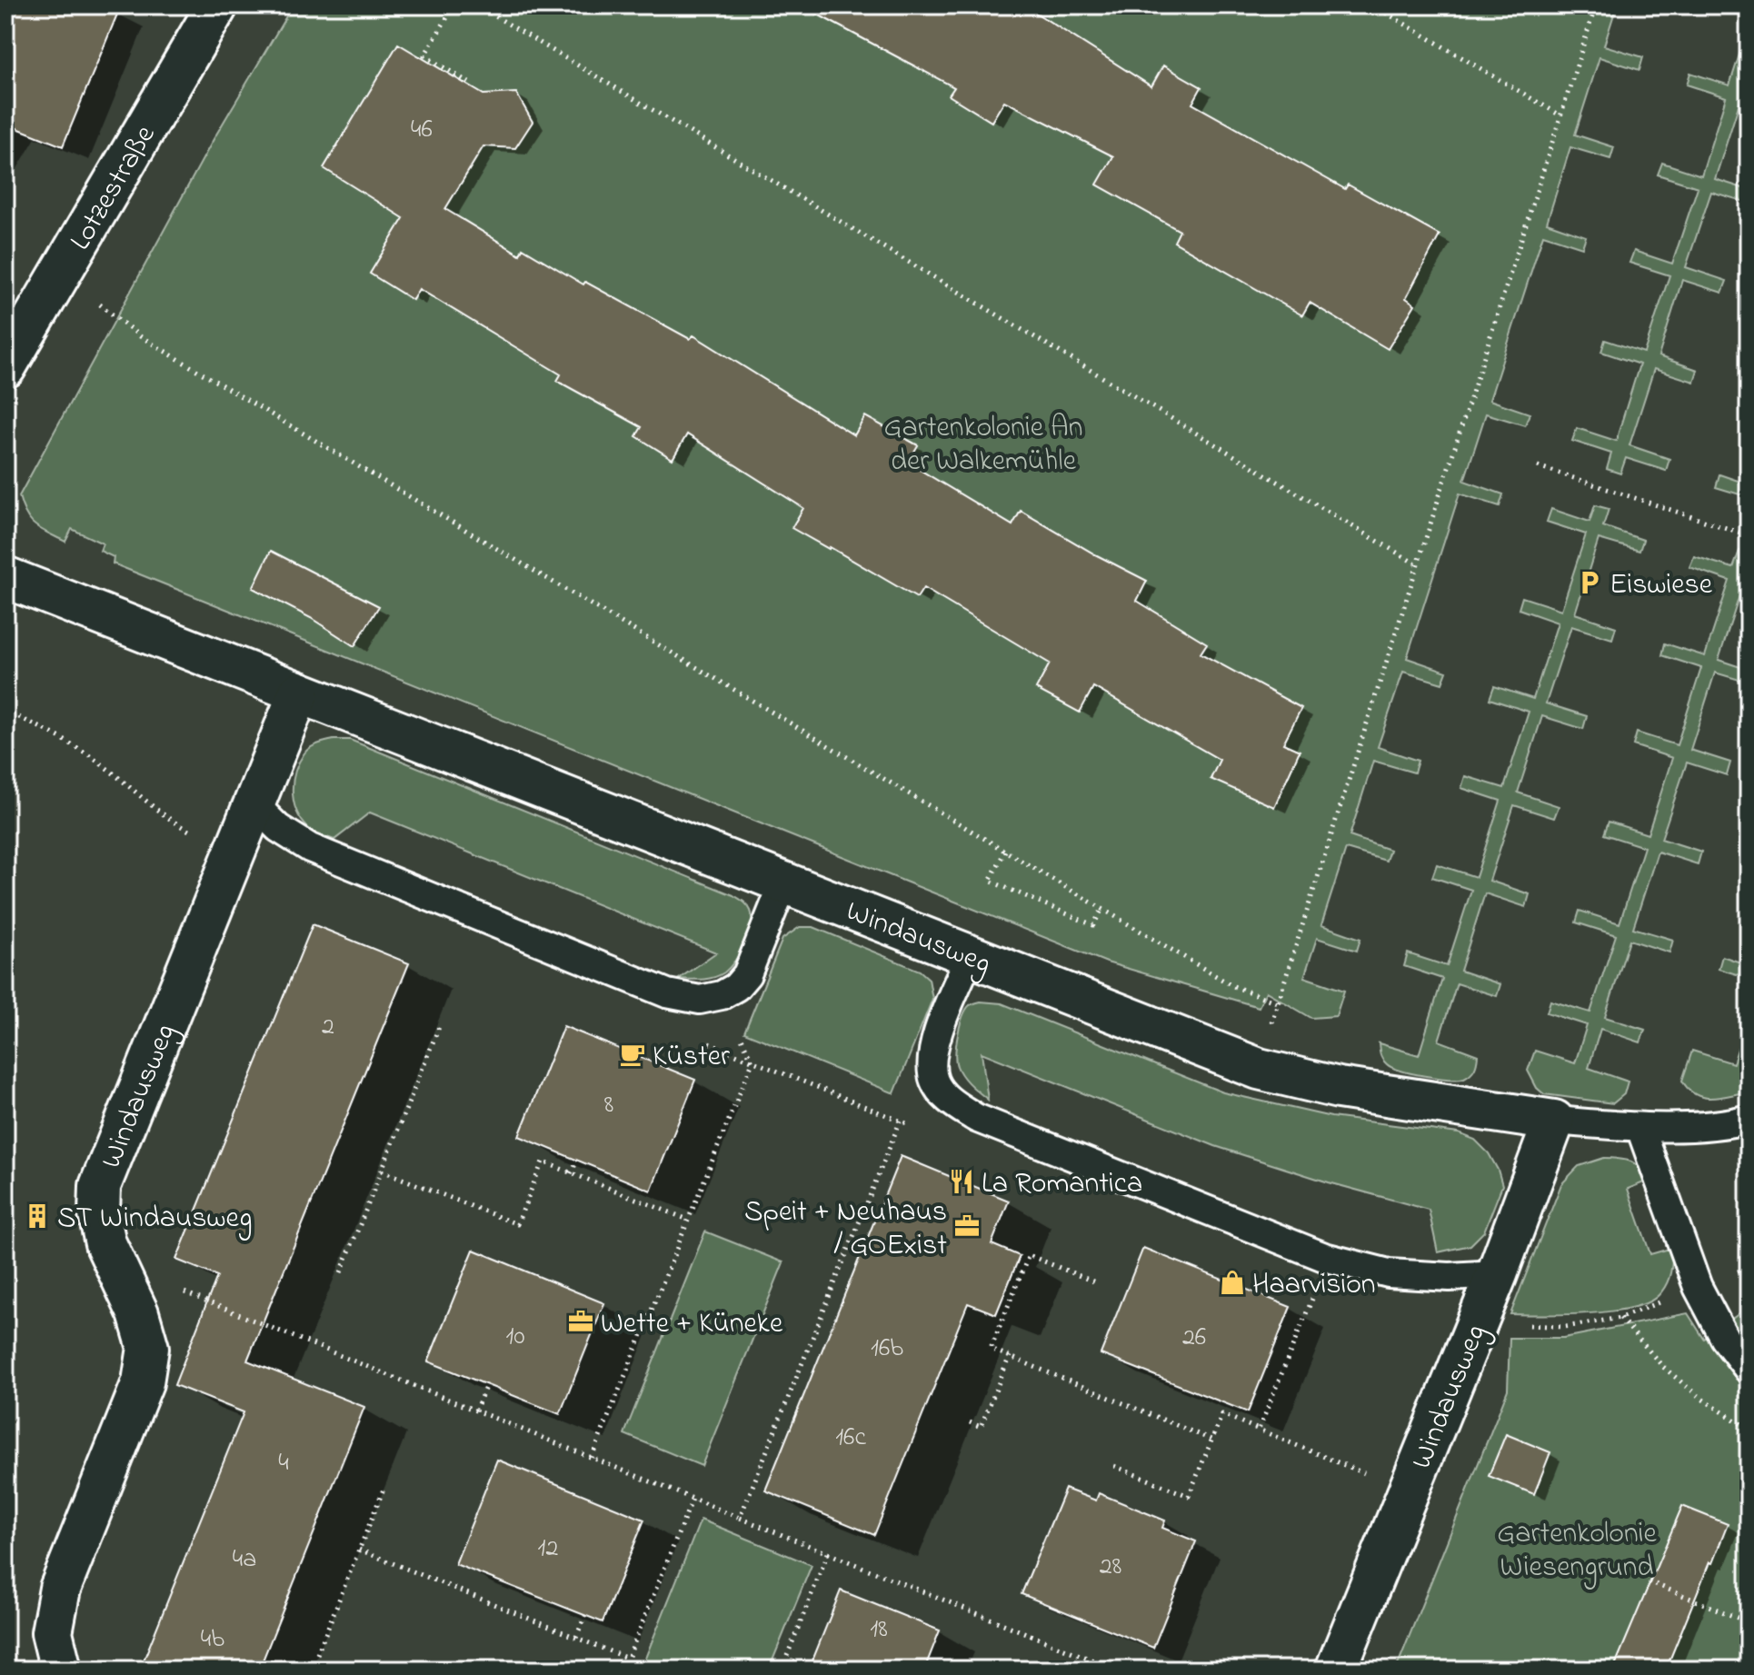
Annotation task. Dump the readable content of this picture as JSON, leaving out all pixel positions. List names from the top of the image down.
{
  "streets": {
    "street": ["Lotzestraße", "Windausweg"]
  },
  "parks": ["Gartenkolonie An der Walkemühle", "Gartenkolonie Wiesengrund"],
  "places": {
    "parking": ["Eiswiese"],
    "cafe": ["Küster"],
    "restaurant": ["La Romantica"],
    "building": ["ST Windausweg"],
    "office": ["Speit + Neuhaus / GOExist", "Wette + Küneke"],
    "shop": ["Haarvision"]
  },
  "house_numbers": [
    "46",
    "2",
    "8",
    "10",
    "26",
    "16b",
    "16c",
    "4",
    "12",
    "4a",
    "28",
    "18",
    "4b"
  ]
}
